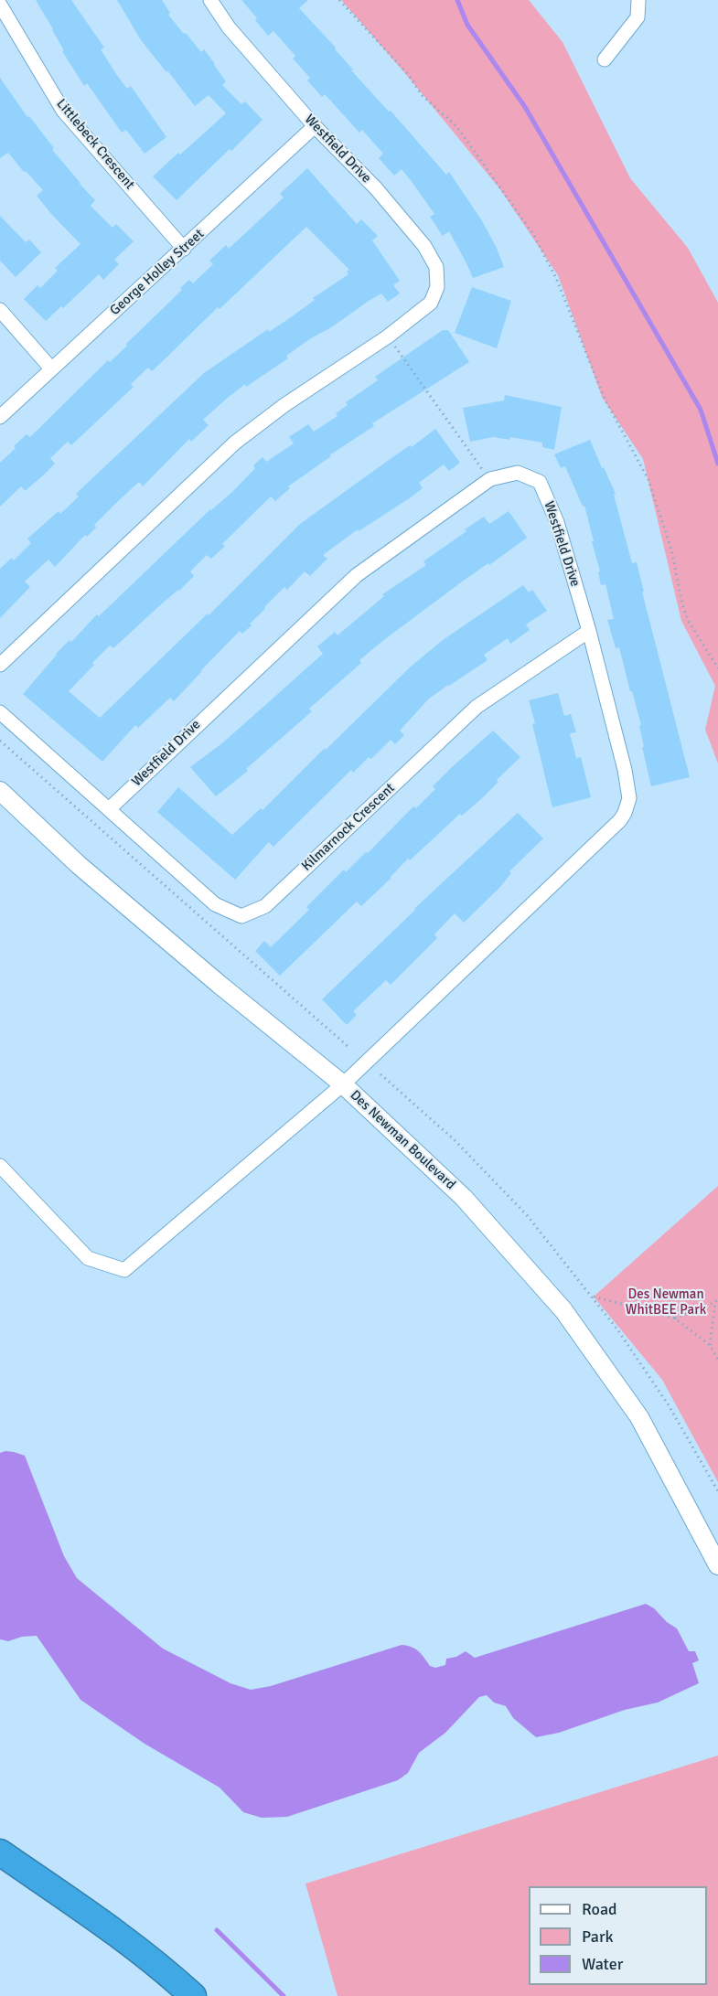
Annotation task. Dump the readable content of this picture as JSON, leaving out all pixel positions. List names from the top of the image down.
{
  "streets": {
    "street": [
      "Littlebeck Crescent",
      "Westfield Drive",
      "George Holley Street",
      "Kilmarnock Crescent",
      "Des Newman Boulevard"
    ]
  },
  "crossings": [
    ["Littlebeck Crescent", "George Holley Street"],
    ["Westfield Drive", "George Holley Street"],
    ["Westfield Drive", "Kilmarnock Crescent"],
    ["Westfield Drive", "Des Newman Boulevard"]
  ],
  "parks": ["Des Newman WhitBEE Park"],
  "legend": ["Road", "Park", "Water"]
}
